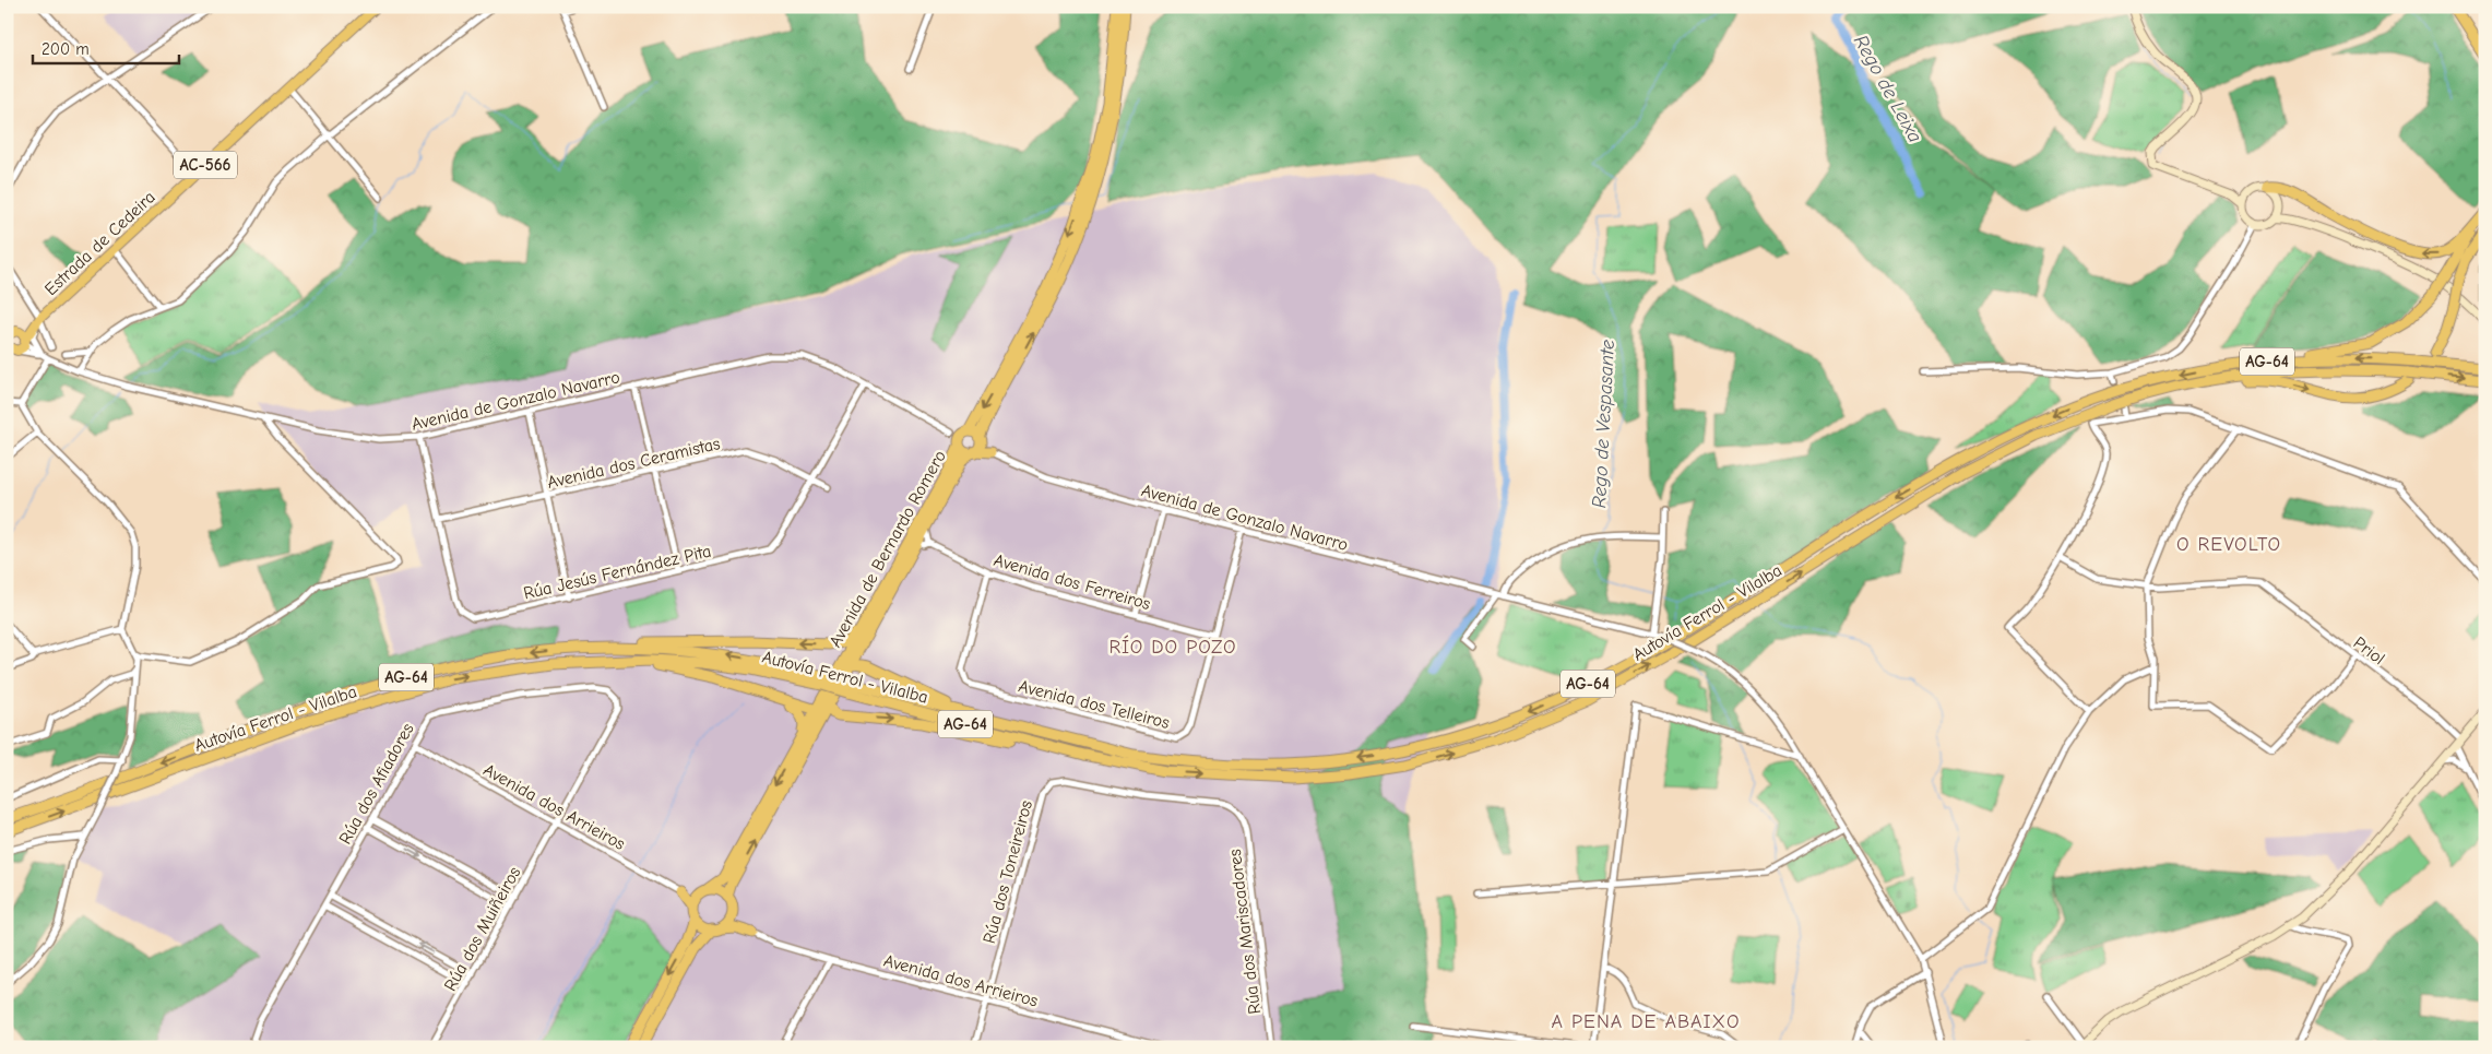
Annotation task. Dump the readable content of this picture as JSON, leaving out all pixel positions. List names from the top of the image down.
{
  "streets": {
    "highway": ["AG-64", "Avenida de Bernardo Romero", "Autovía Ferrol - Vilalba"],
    "main road": ["AC-566", "Estrada de Cedeira"],
    "street": [
      "Avenida de Gonzalo Navarro",
      "Avenida dos Ceramistas",
      "Rúa Jesús Fernández Pita",
      "Avenida dos Ferreiros",
      "Priol",
      "Avenida dos Telleiros",
      "Rúa dos Afiadores",
      "Avenida dos Arrieiros",
      "Rúa dos Toneireiros",
      "Rúa dos Muiñeiros",
      "Rúa dos Mariscadores"
    ]
  },
  "crossings": [
    ["AC-566", "Estrada de Cedeira"],
    ["AC-566", "Avenida de Gonzalo Navarro"],
    ["Avenida de Gonzalo Navarro", "Avenida de Bernardo Romero"],
    ["Avenida de Gonzalo Navarro", "Rúa Jesús Fernández Pita"],
    ["Avenida de Gonzalo Navarro", "Avenida dos Telleiros"],
    ["Avenida dos Ceramistas", "Rúa Jesús Fernández Pita"],
    ["Avenida de Bernardo Romero", "Avenida dos Ferreiros"],
    ["Avenida de Bernardo Romero", "Autovía Ferrol - Vilalba"],
    ["Avenida dos Ferreiros", "Avenida dos Telleiros"],
    ["Rúa dos Afiadores", "Avenida dos Arrieiros"],
    ["Rúa dos Afiadores", "Rúa dos Muiñeiros"],
    ["Avenida dos Arrieiros", "Rúa dos Toneireiros"],
    ["Avenida dos Arrieiros", "Rúa dos Muiñeiros"],
    ["Rúa dos Toneireiros", "Rúa dos Mariscadores"]
  ],
  "districts": ["O REVOLTO", "RÍO DO POZO", "A PENA DE ABAIXO"],
  "water": ["Rego de Leixa", "Rego de Vespasante"],
  "scale_bar": "200 m"
}
